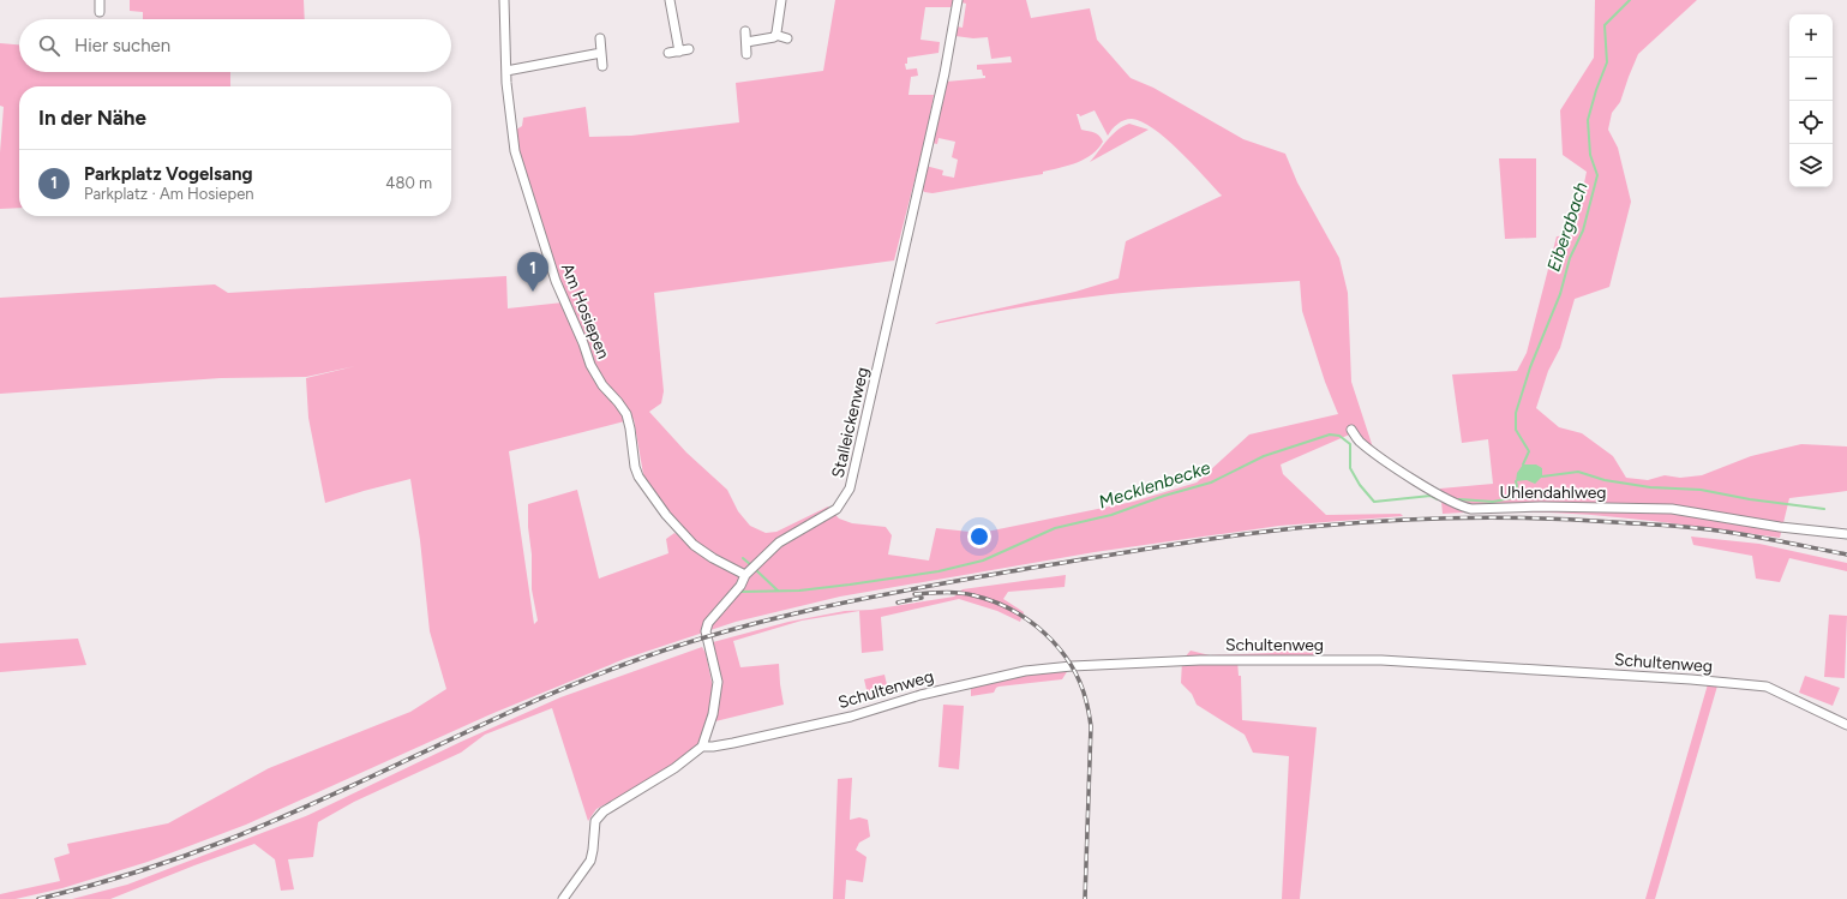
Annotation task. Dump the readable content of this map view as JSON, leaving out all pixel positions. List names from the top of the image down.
{
  "streets": {
    "street": [
      "Am Hosiepen",
      "Stalleickenweg",
      "Uhlendahlweg",
      "Schultenweg"
    ]
  },
  "crossings": [
    ["Am Hosiepen", "Stalleickenweg"],
    ["Stalleickenweg", "Schultenweg"]
  ],
  "water": ["Eibergbach", "Mecklenbecke"],
  "page": {
    "map_buttons": ["+", "−"],
    "search": "Hier suchen",
    "heading": "In der Nähe",
    "list": [
      {
        "mark": "1",
        "name": "Parkplatz Vogelsang",
        "note": "Parkplatz · Am Hosiepen",
        "value": "480 m"
      }
    ],
    "pins": "1"
  }
}
